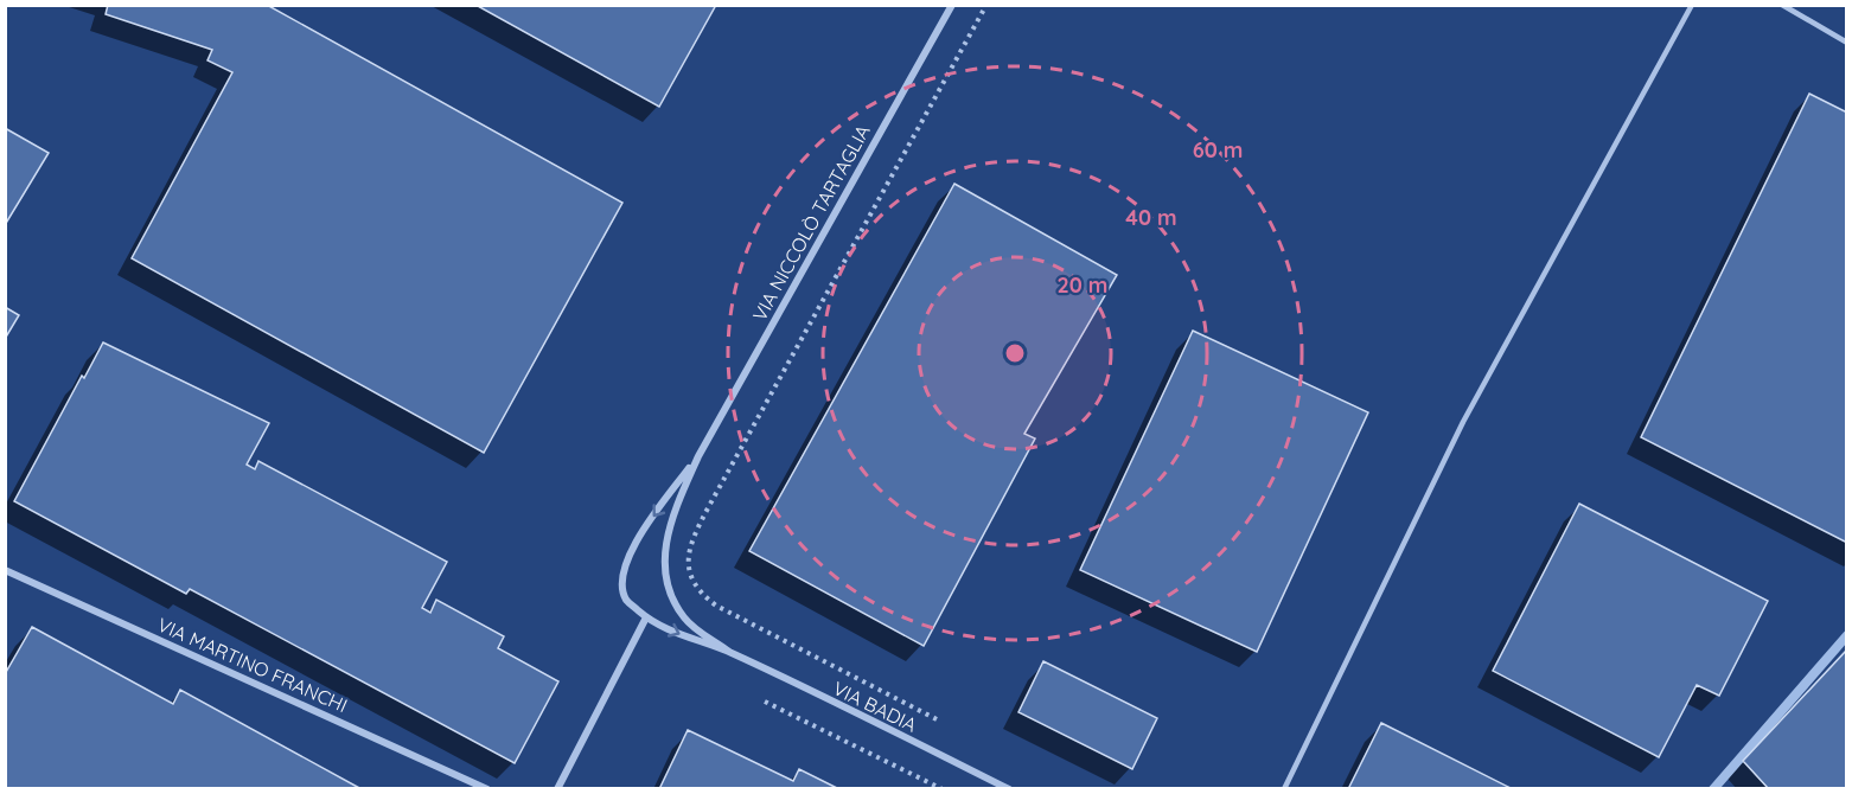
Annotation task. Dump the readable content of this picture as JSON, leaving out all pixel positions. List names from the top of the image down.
{
  "streets": {
    "street": ["VIA NICCOLÒ TARTAGLIA", "VIA MARTINO FRANCHI", "VIA BADIA"]
  },
  "crossings": [
    ["VIA NICCOLÒ TARTAGLIA", "VIA BADIA"]
  ],
  "rings": ["60 m", "40 m", "20 m"]
}
